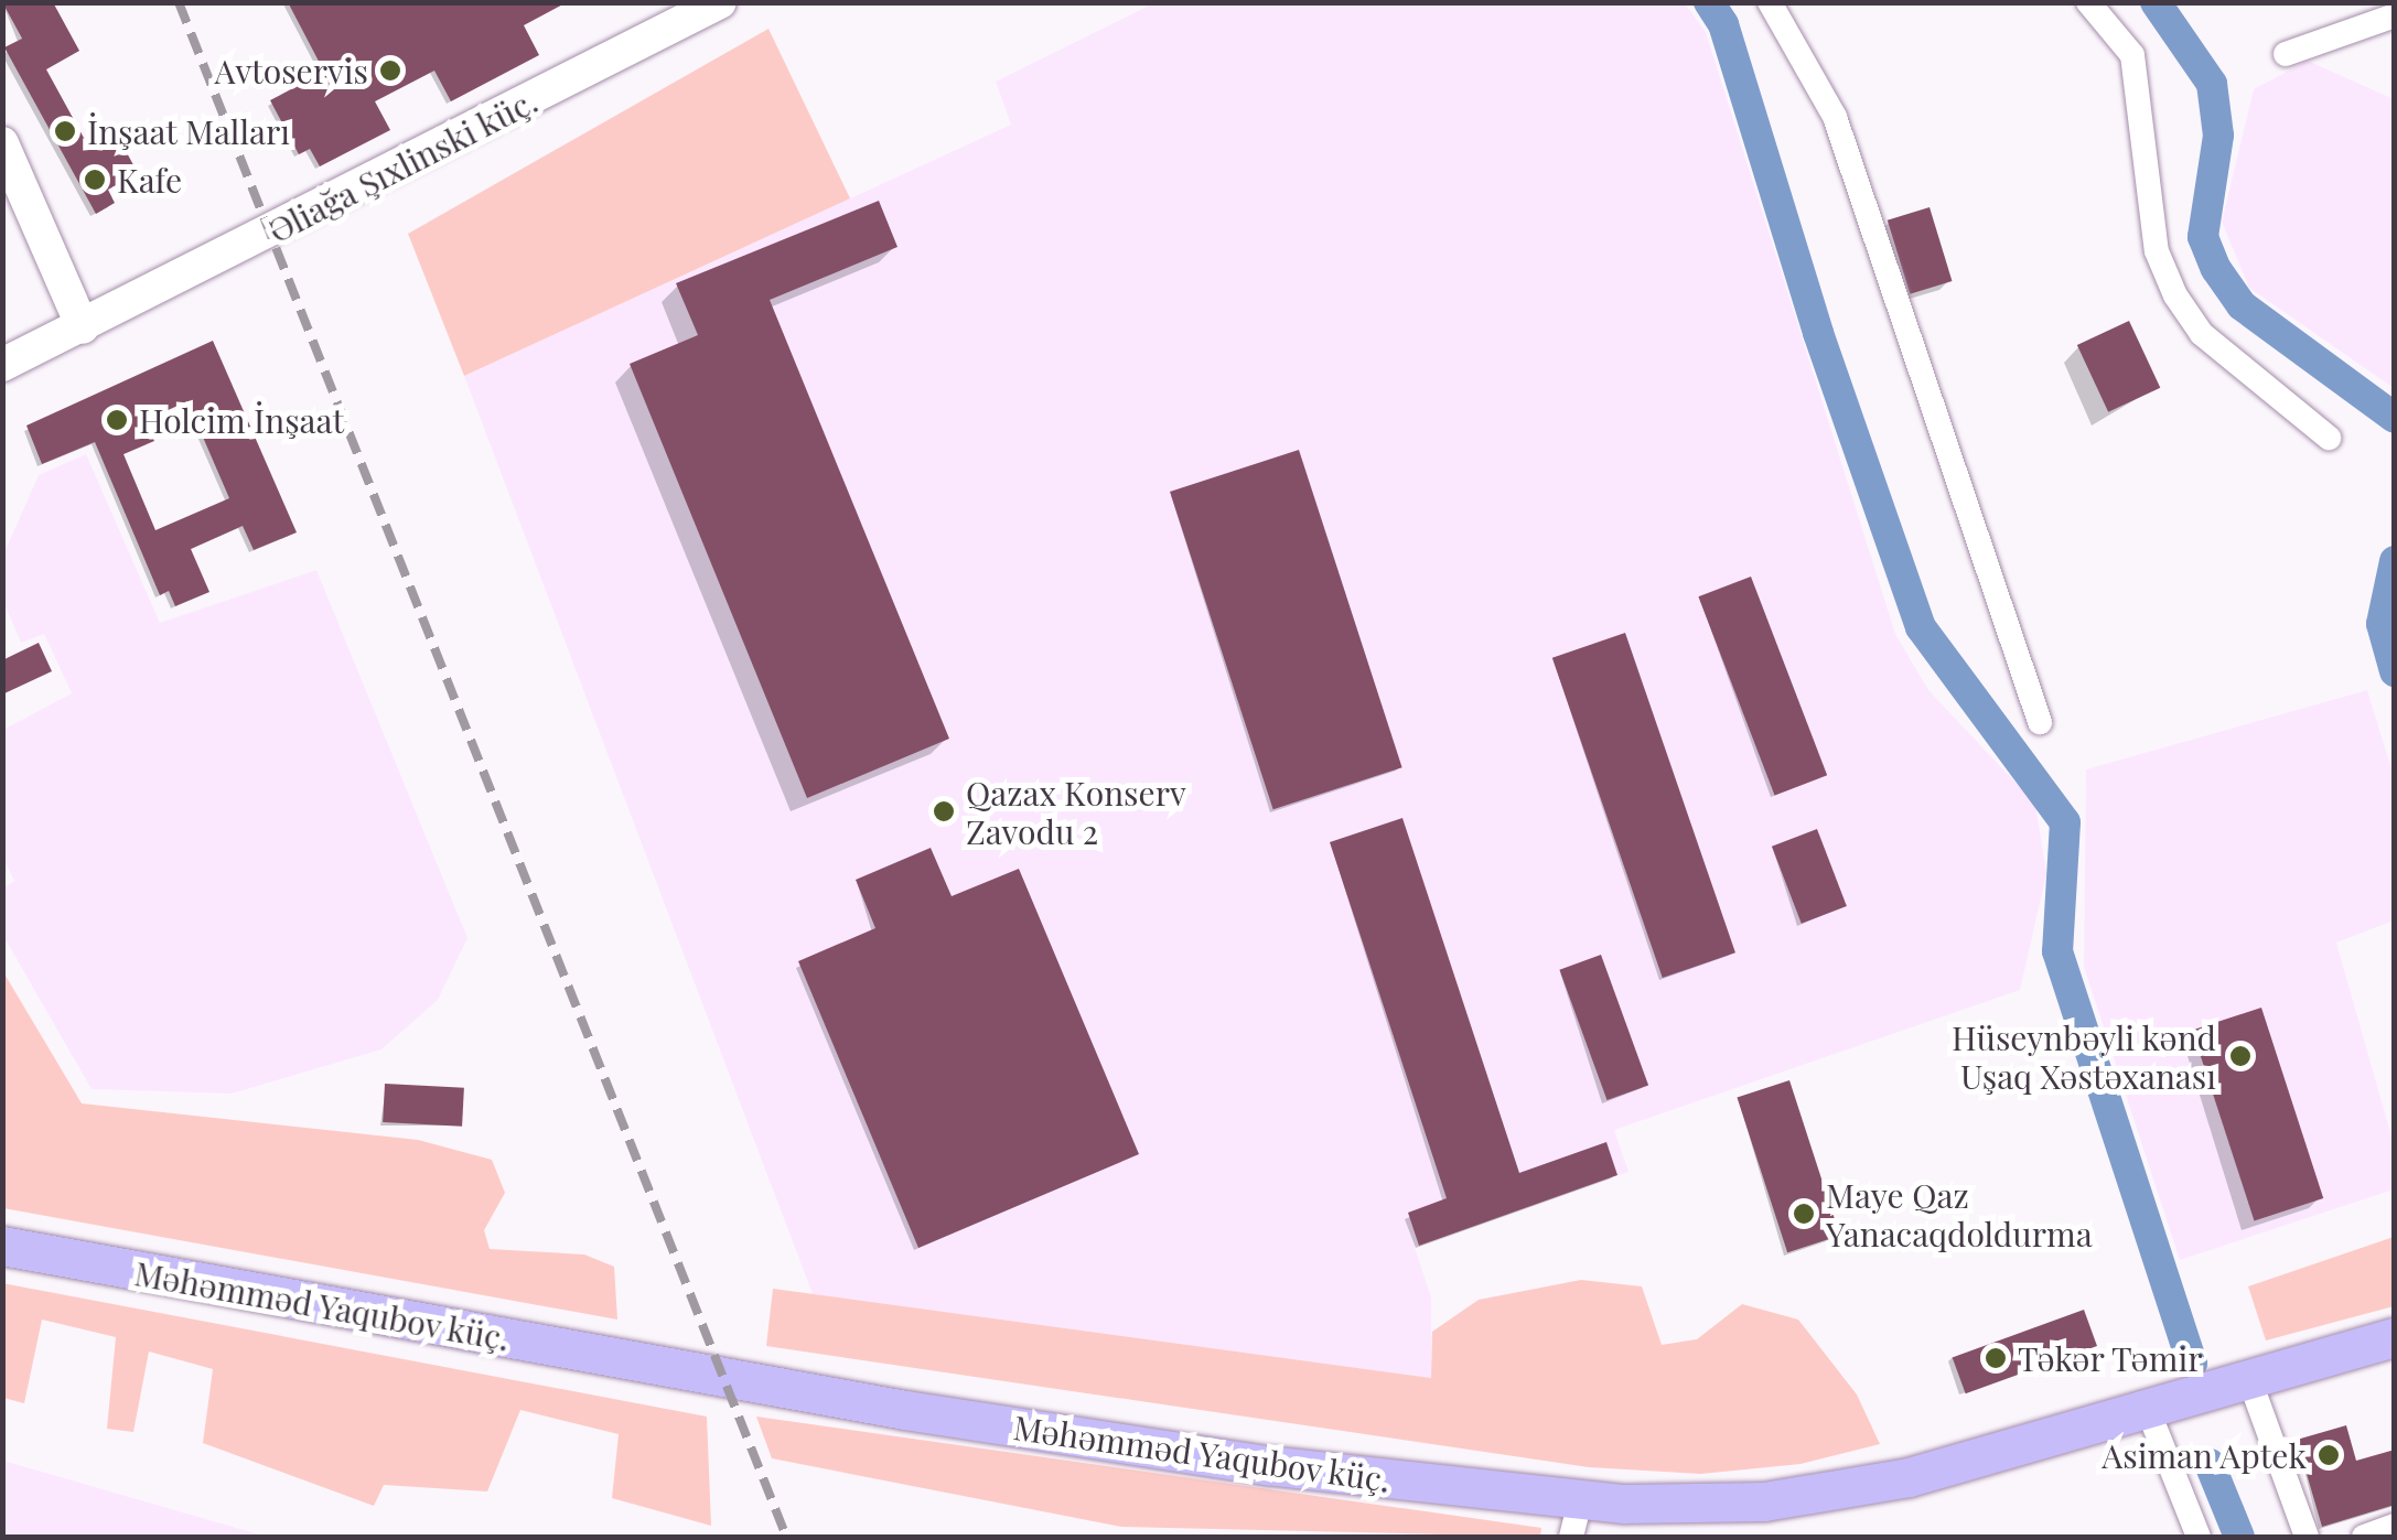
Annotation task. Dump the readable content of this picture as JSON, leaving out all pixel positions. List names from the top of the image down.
{
  "streets": {
    "main road": ["Əliağa Şıxlinski küç.", "Məhəmməd Yaqubov küç."]
  },
  "places": [
    "Avtoservis",
    "İnşaat Malları",
    "Kafe",
    "Holcim İnşaat",
    "Qazax Konserv Zavodu 2",
    "Hüseynbəyli kənd Uşaq Xəstəxanası",
    "Maye Qaz Yanacaqdoldurma",
    "Təkər Təmir",
    "Asiman Aptek"
  ]
}
